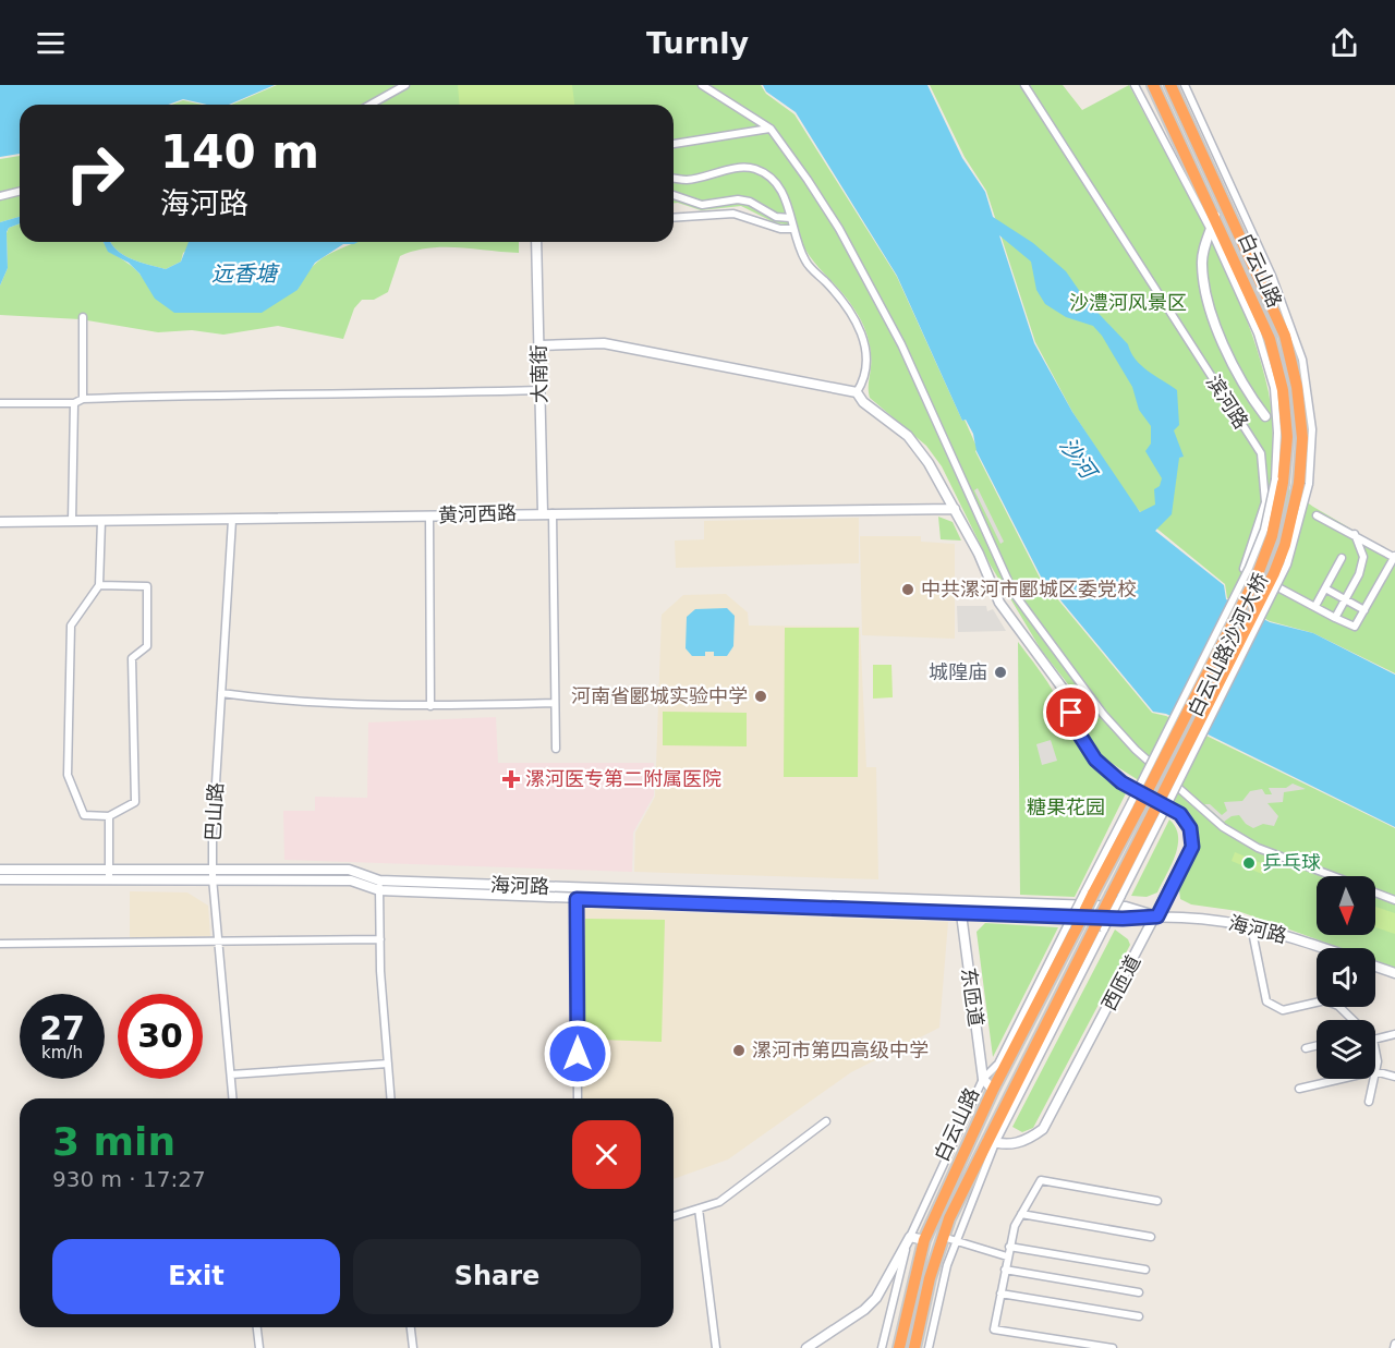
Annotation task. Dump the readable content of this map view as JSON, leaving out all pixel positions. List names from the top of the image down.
{
  "streets": {
    "highway": ["白云山路", "白云山路沙河大桥"],
    "street": [
      "大南街",
      "滨河路",
      "黄河西路",
      "巴山路",
      "海河路",
      "西匝道",
      "东匝道"
    ]
  },
  "crossings": [
    ["白云山路", "白云山路沙河大桥"],
    ["白云山路", "海河路"],
    ["白云山路", "西匝道"],
    ["大南街", "黄河西路"],
    ["黄河西路", "巴山路"],
    ["黄河西路", "西匝道"],
    ["白云山路沙河大桥", "海河路"],
    ["巴山路", "海河路"],
    ["海河路", "西匝道"],
    ["海河路", "东匝道"]
  ],
  "water": ["远香塘", "沙河"],
  "parks": ["沙澧河风景区", "糖果花园"],
  "places": {
    "other": [
      "中共漯河市郾城区委党校",
      "城隍庙",
      "河南省郾城实验中学",
      "乒乓球",
      "漯河市第四高级中学"
    ],
    "health": ["漯河医专第二附属医院"]
  },
  "north": "bottom",
  "page": {
    "header": "Turnly",
    "turn": ["140 m", "海河路"],
    "speed": "27 km/h",
    "limit": "30",
    "heading": ["3 min", "930 m · 17:27"],
    "buttons": ["Exit", "Share"]
  }
}
